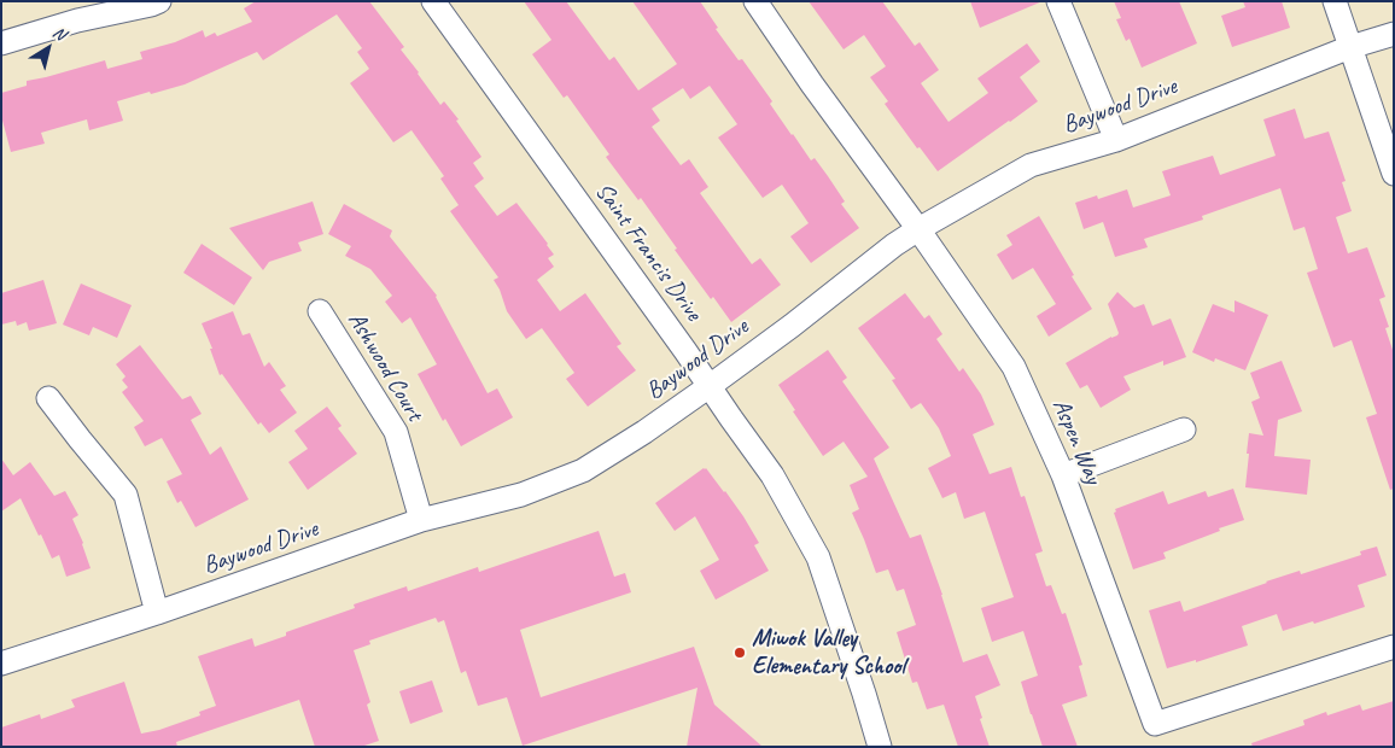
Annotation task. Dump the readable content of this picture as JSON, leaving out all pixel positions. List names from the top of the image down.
{
  "streets": {
    "street": [
      "Baywood Drive",
      "Saint Francis Drive",
      "Ashwood Court",
      "Aspen Way"
    ]
  },
  "crossings": [
    ["Baywood Drive", "Saint Francis Drive"],
    ["Baywood Drive", "Ashwood Court"],
    ["Baywood Drive", "Aspen Way"]
  ],
  "places": ["Miwok Valley Elementary School"],
  "north": "top right"
}
